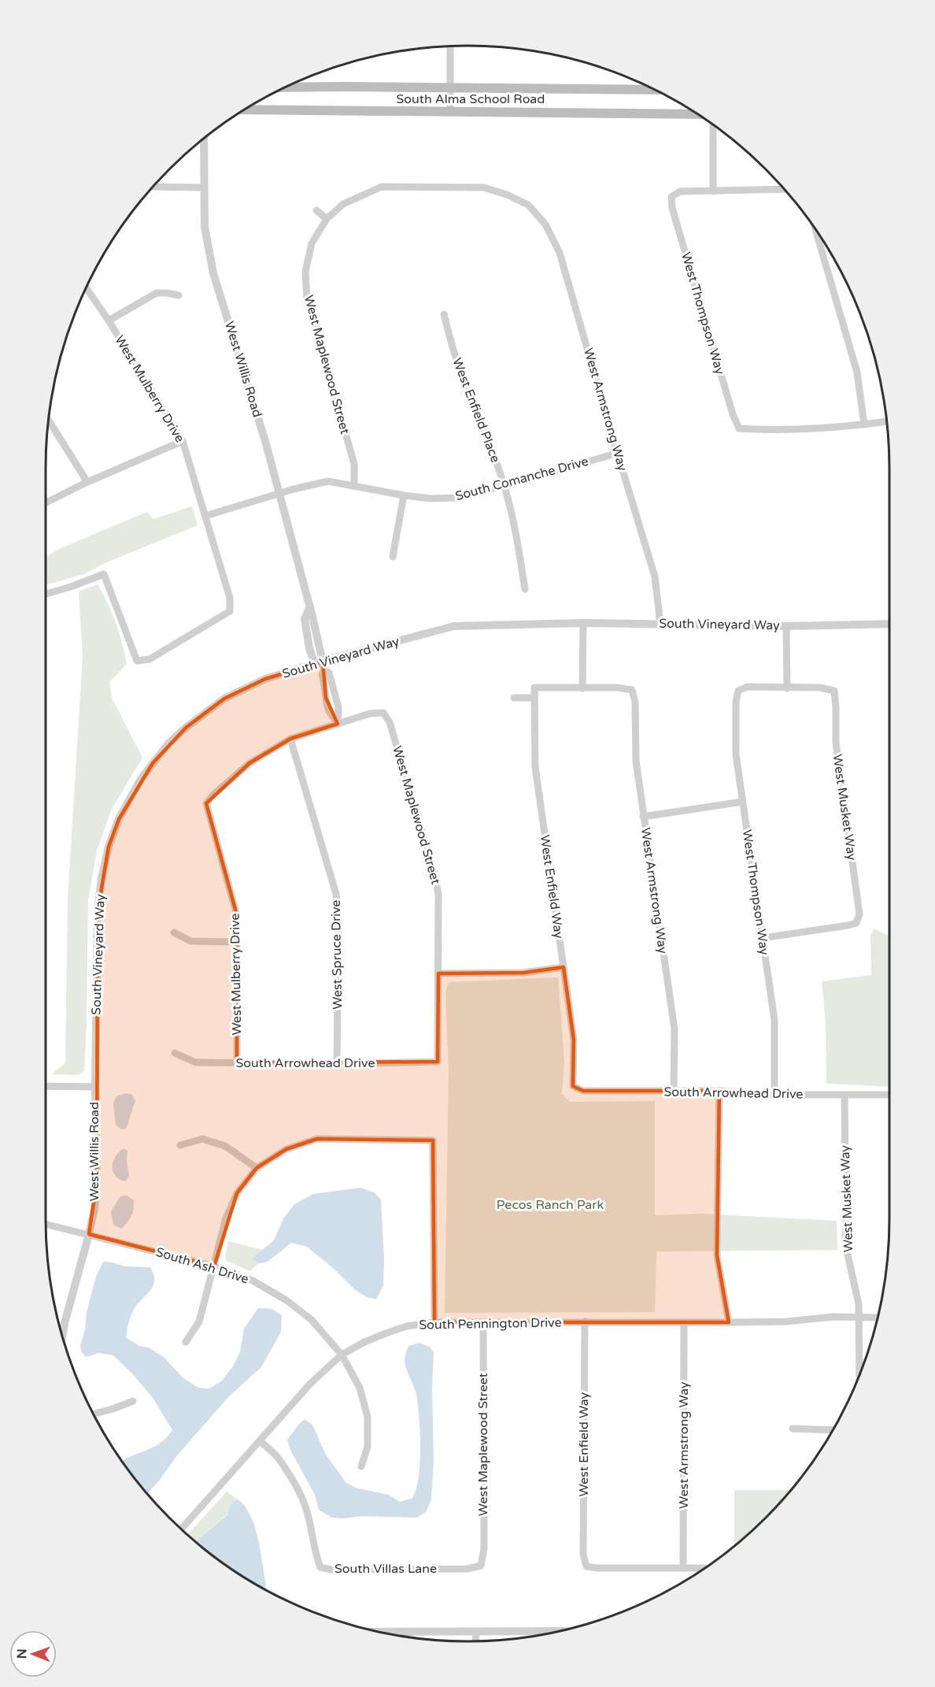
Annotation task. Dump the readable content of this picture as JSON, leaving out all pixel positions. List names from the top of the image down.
{
  "streets": {
    "main road": ["South Alma School Road"],
    "street": [
      "West Thompson Way",
      "West Maplewood Street",
      "West Willis Road",
      "West Mulberry Drive",
      "West Armstrong Way",
      "West Enfield Place",
      "South Comanche Drive",
      "South Vineyard Way",
      "West Musket Way",
      "West Enfield Way",
      "West Spruce Drive",
      "South Arrowhead Drive",
      "South Ash Drive",
      "South Pennington Drive",
      "South Villas Lane"
    ]
  },
  "crossings": [
    ["West Thompson Way", "West Musket Way"],
    ["West Thompson Way", "South Arrowhead Drive"],
    ["West Maplewood Street", "West Willis Road"],
    ["West Maplewood Street", "West Armstrong Way"],
    ["West Maplewood Street", "South Comanche Drive"],
    ["West Maplewood Street", "South Arrowhead Drive"],
    ["West Maplewood Street", "South Pennington Drive"],
    ["West Maplewood Street", "South Villas Lane"],
    ["West Willis Road", "South Comanche Drive"],
    ["West Willis Road", "South Vineyard Way"],
    ["West Willis Road", "South Ash Drive"],
    ["West Mulberry Drive", "South Comanche Drive"],
    ["West Mulberry Drive", "West Spruce Drive"],
    ["West Mulberry Drive", "South Arrowhead Drive"],
    ["West Armstrong Way", "South Comanche Drive"],
    ["West Armstrong Way", "South Vineyard Way"],
    ["West Armstrong Way", "West Enfield Way"],
    ["West Armstrong Way", "South Arrowhead Drive"],
    ["West Armstrong Way", "South Pennington Drive"],
    ["West Enfield Place", "South Comanche Drive"],
    ["West Musket Way", "South Arrowhead Drive"],
    ["West Musket Way", "South Pennington Drive"],
    ["West Enfield Way", "South Arrowhead Drive"],
    ["West Enfield Way", "South Pennington Drive"],
    ["West Spruce Drive", "South Arrowhead Drive"],
    ["South Ash Drive", "South Pennington Drive"],
    ["South Pennington Drive", "South Villas Lane"]
  ],
  "parks": ["Pecos Ranch Park"],
  "north": "left"
}
